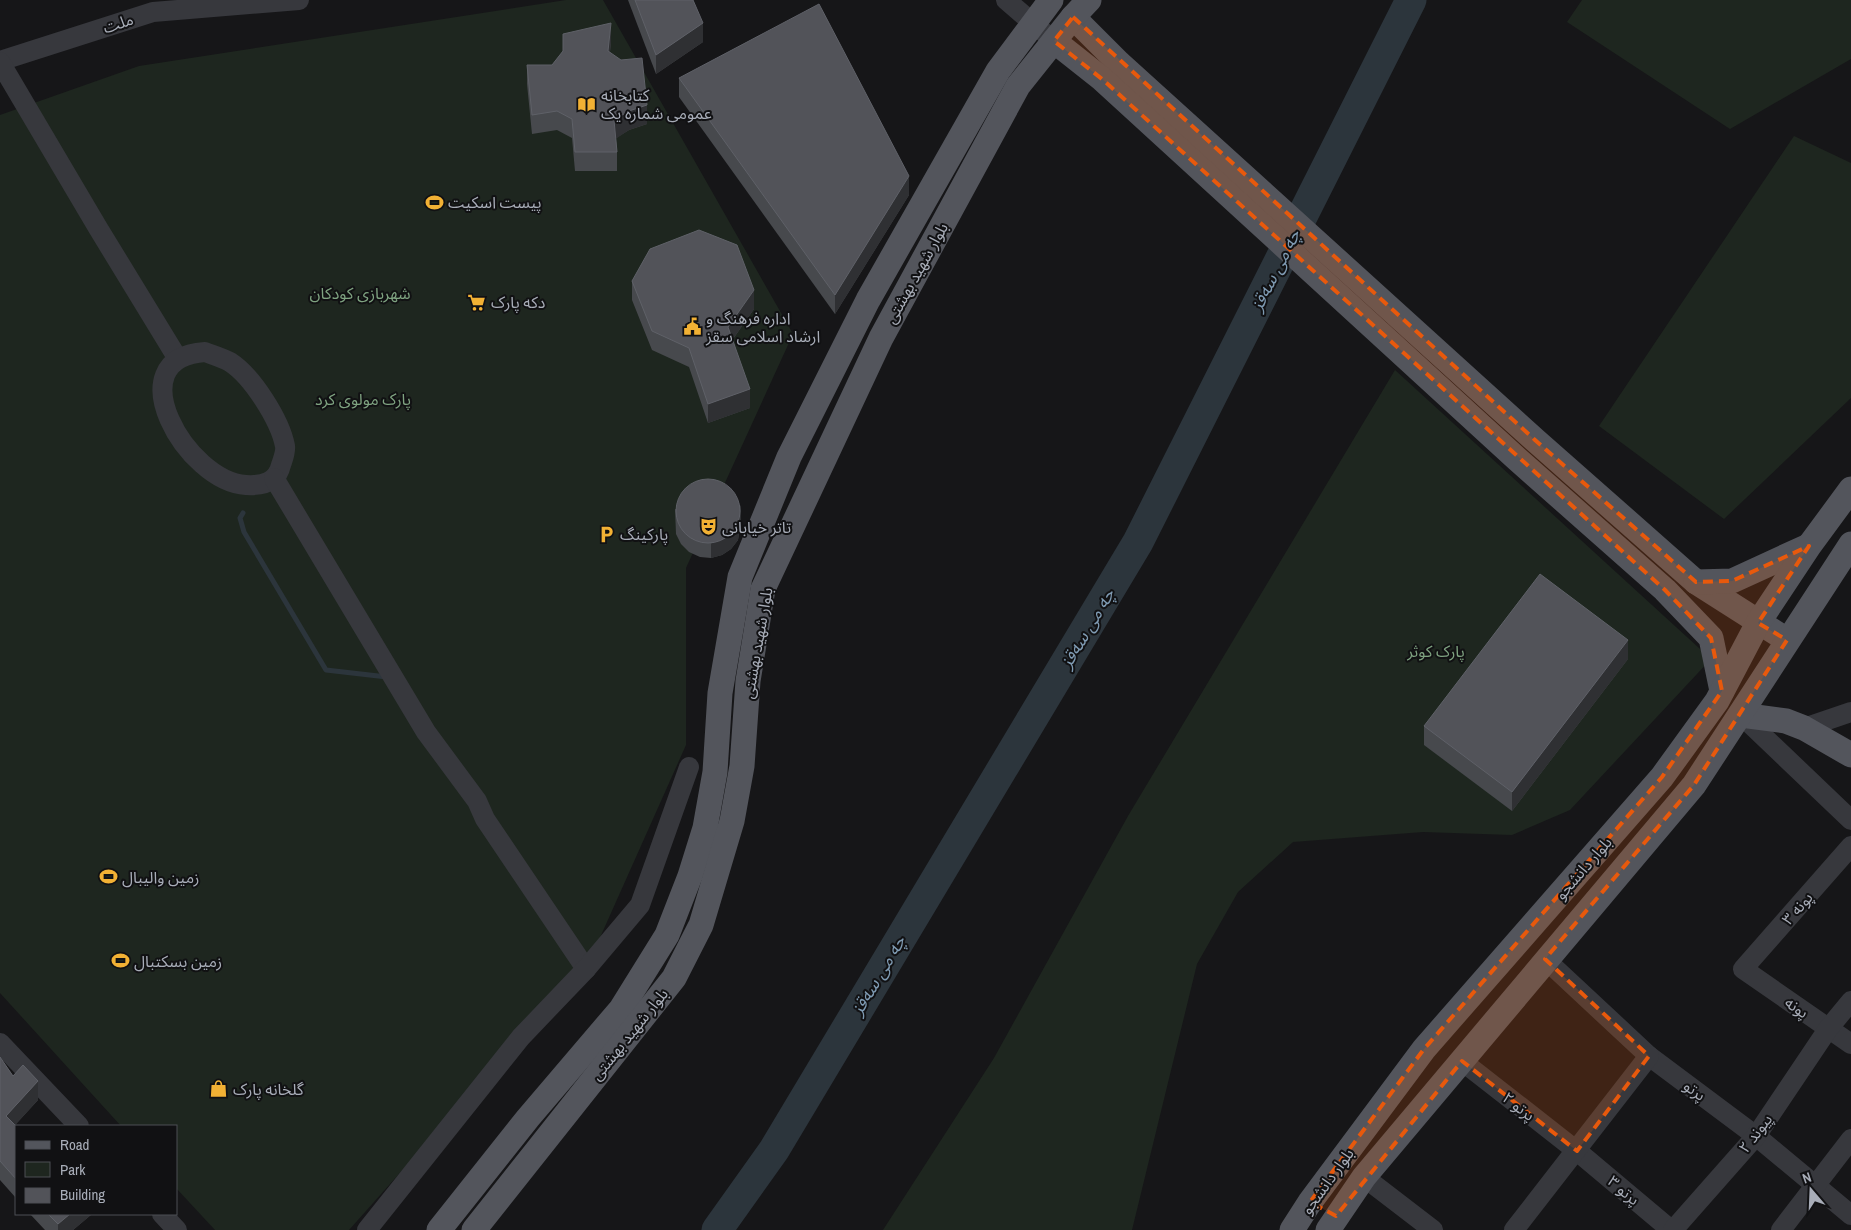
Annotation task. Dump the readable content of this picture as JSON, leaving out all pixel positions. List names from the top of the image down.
{
  "streets": {
    "main road": ["بلوار شهید بهشتی", "بلوار دانشجو"],
    "street": [
      "ملت",
      "پونه ۳",
      "پونه",
      "پرتو",
      "پرتو ۲",
      "پیوند ۲",
      "پرتو ۳"
    ]
  },
  "crossings": [
    ["بلوار دانشجو", "پرتو"],
    ["بلوار دانشجو", "پرتو ۲"],
    ["پونه ۳", "پونه"],
    ["پونه", "پیوند ۲"],
    ["پرتو", "پیوند ۲"],
    ["پرتو ۲", "پرتو ۳"],
    ["پیوند ۲", "پرتو ۳"]
  ],
  "water": ["چە می سەقز"],
  "parks": ["شهربازی کودکان", "پارک مولوی کرد", "پارک کوثر"],
  "places": {
    "library": ["کتابخانه عمومی شماره یک"],
    "sports": ["پیست اسکیت", "زمین والیبال", "زمین بسکتبال"],
    "supermarket": ["دکه پارک"],
    "public building": ["اداره فرهنگ و ارشاد اسلامی سقز"],
    "theatre": ["تاتر خیابانی"],
    "parking": ["پارکینگ"],
    "shop": ["گلخانه پارک"]
  },
  "legend": ["Road", "Park", "Building"],
  "north": "top"
}
